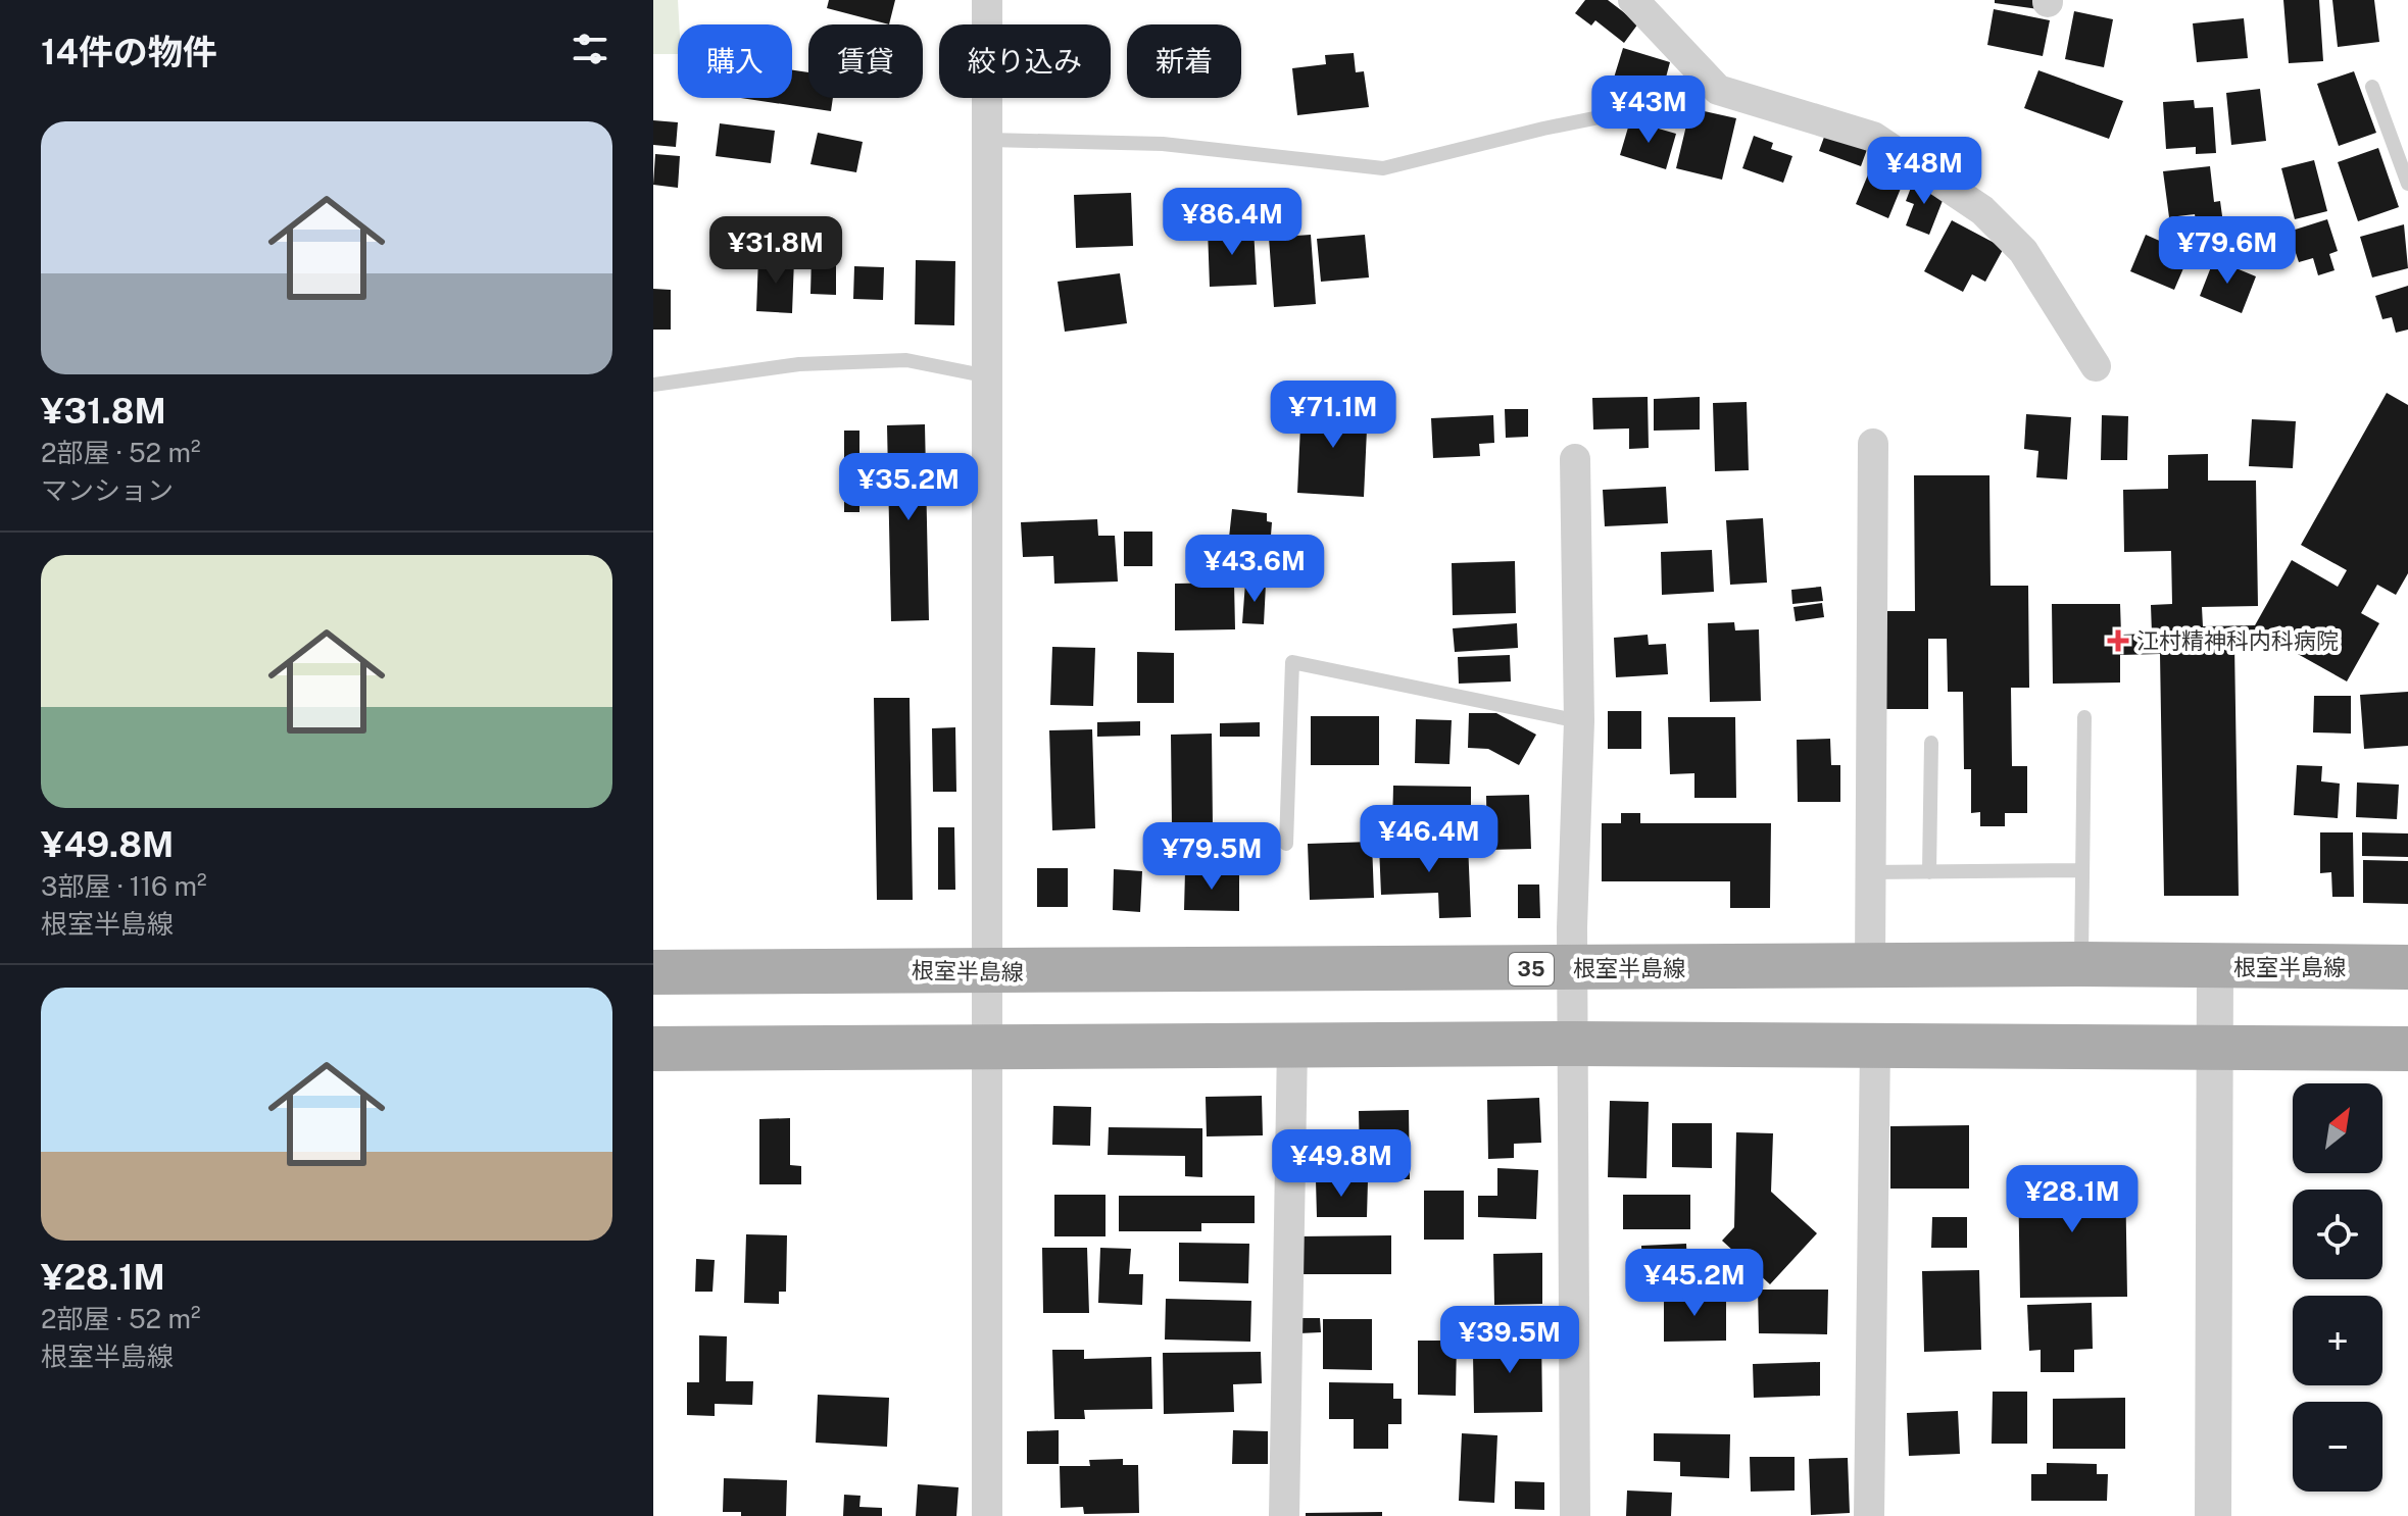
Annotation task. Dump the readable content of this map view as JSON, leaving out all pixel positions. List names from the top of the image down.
{
  "streets": {
    "main road": ["根室半島線", "35"]
  },
  "places": {
    "health": ["江村精神科内科病院"]
  },
  "north": "top right",
  "page": {
    "heading": "14件の物件",
    "chip": [
      "購入",
      "賃貸",
      "絞り込み",
      "新着"
    ],
    "price": [
      "¥43M",
      "¥48M",
      "¥86.4M",
      "¥31.8M",
      "¥79.6M",
      "¥71.1M",
      "¥35.2M",
      "¥43.6M",
      "¥46.4M",
      "¥79.5M",
      "¥49.8M",
      "¥28.1M",
      "¥45.2M",
      "¥39.5M"
    ],
    "list": [
      {
        "name": "¥31.8M",
        "note": "2部屋 · 52 m² · マンション"
      },
      {
        "name": "¥49.8M",
        "note": "3部屋 · 116 m² · 根室半島線"
      },
      {
        "name": "¥28.1M",
        "note": "2部屋 · 52 m² · 根室半島線"
      }
    ],
    "map_buttons": ["+", "−"]
  }
}
